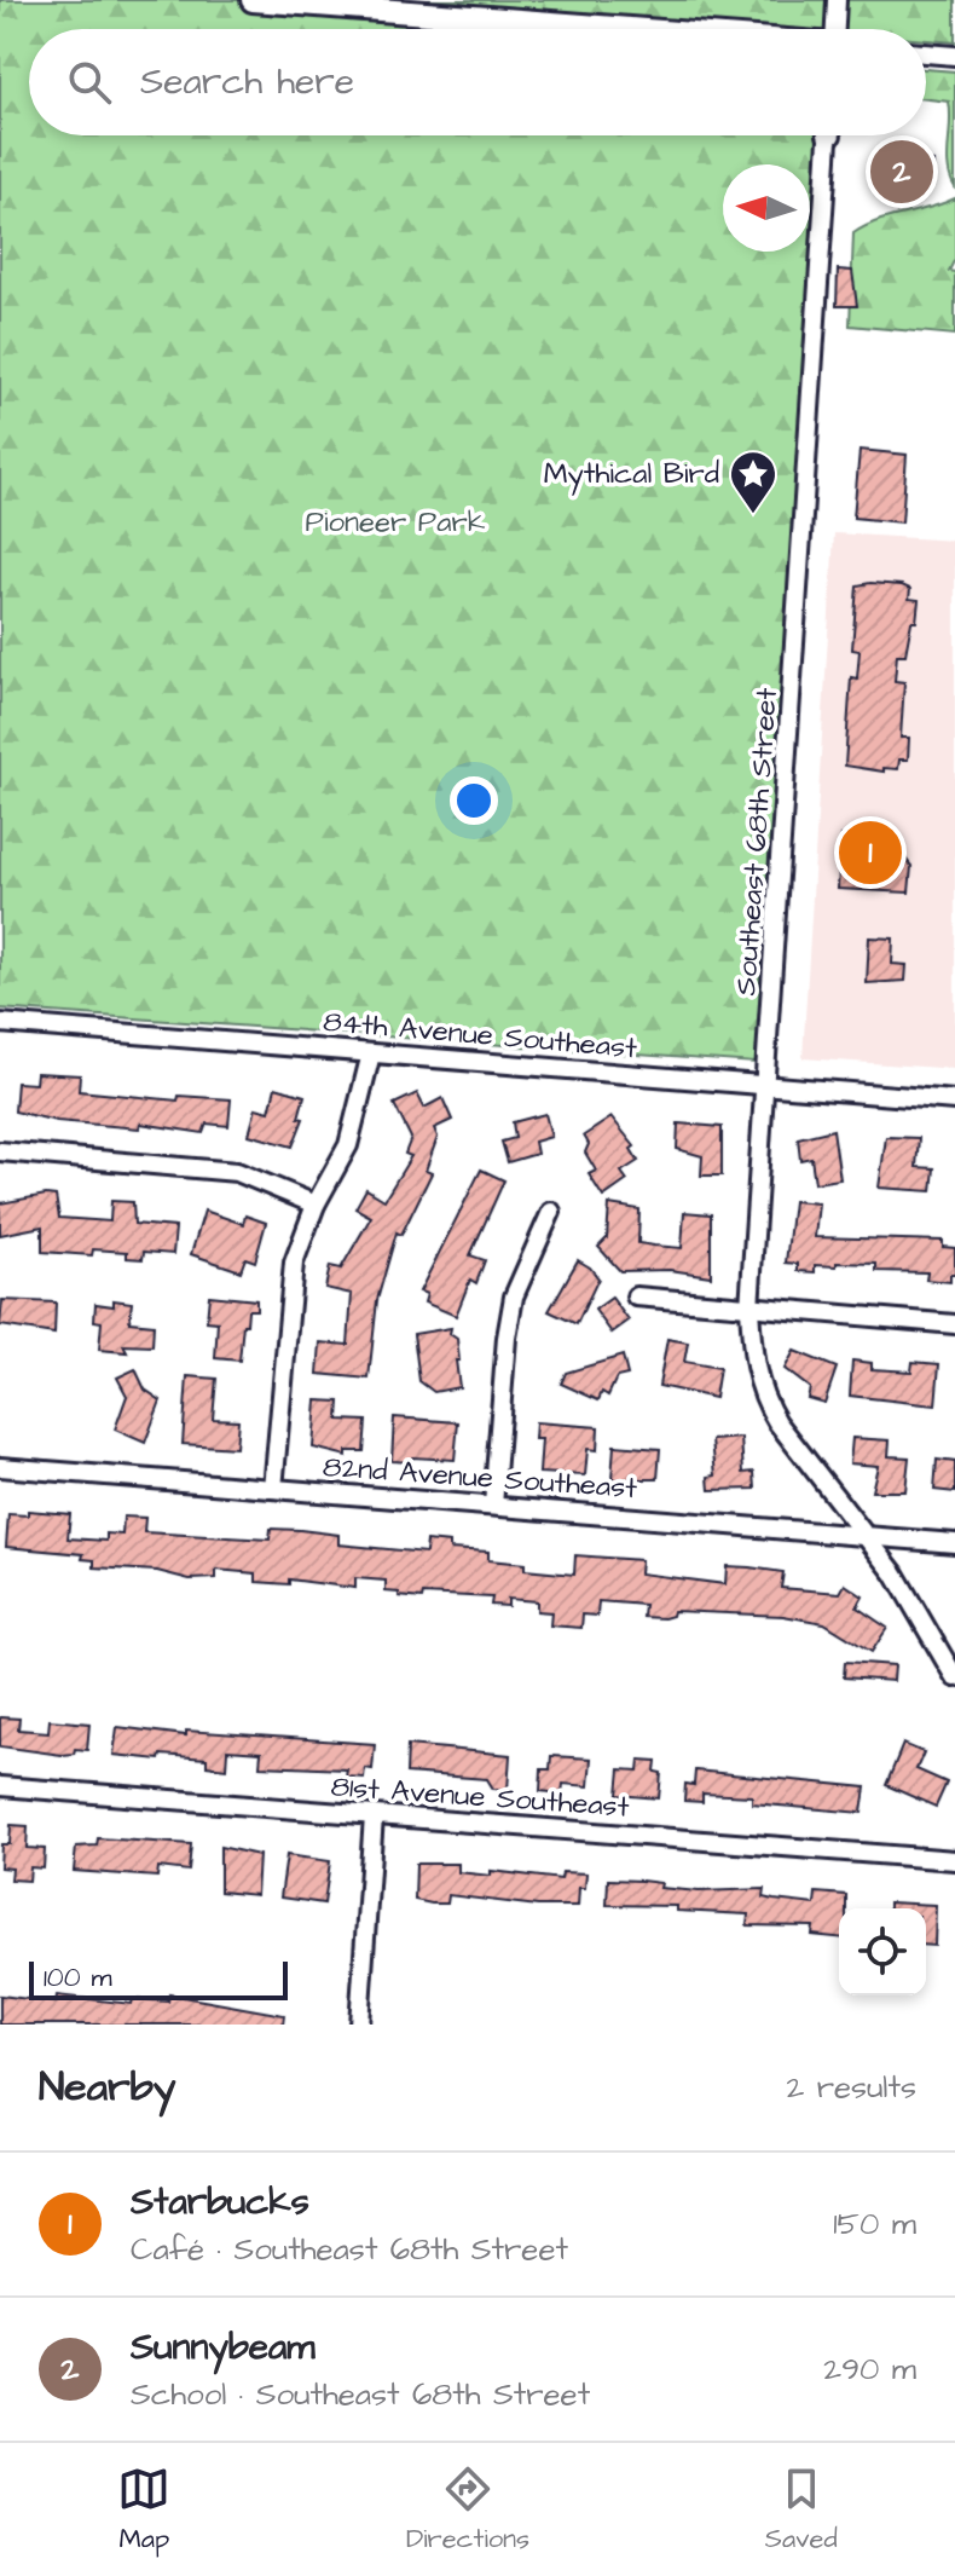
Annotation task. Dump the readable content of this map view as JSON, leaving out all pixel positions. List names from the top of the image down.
{
  "streets": {
    "street": [
      "Southeast 68th Street",
      "84th Avenue Southeast",
      "82nd Avenue Southeast",
      "81st Avenue Southeast"
    ]
  },
  "crossings": [
    ["Southeast 68th Street", "84th Avenue Southeast"],
    ["Southeast 68th Street", "82nd Avenue Southeast"]
  ],
  "parks": ["Pioneer Park"],
  "places": {
    "place": ["Mythical Bird"]
  },
  "scale_bar": "100 m",
  "north": "left",
  "page": {
    "search": "Search here",
    "pins": ["2", "1"],
    "scale": "100 m",
    "heading": ["Nearby", "2 results"],
    "list": [
      {
        "mark": "1",
        "name": "Starbucks",
        "note": "Café · Southeast 68th Street",
        "value": "150 m"
      },
      {
        "mark": "2",
        "name": "Sunnybeam",
        "note": "School · Southeast 68th Street",
        "value": "290 m"
      }
    ],
    "nav": ["Map", "Directions", "Saved"]
  }
}
